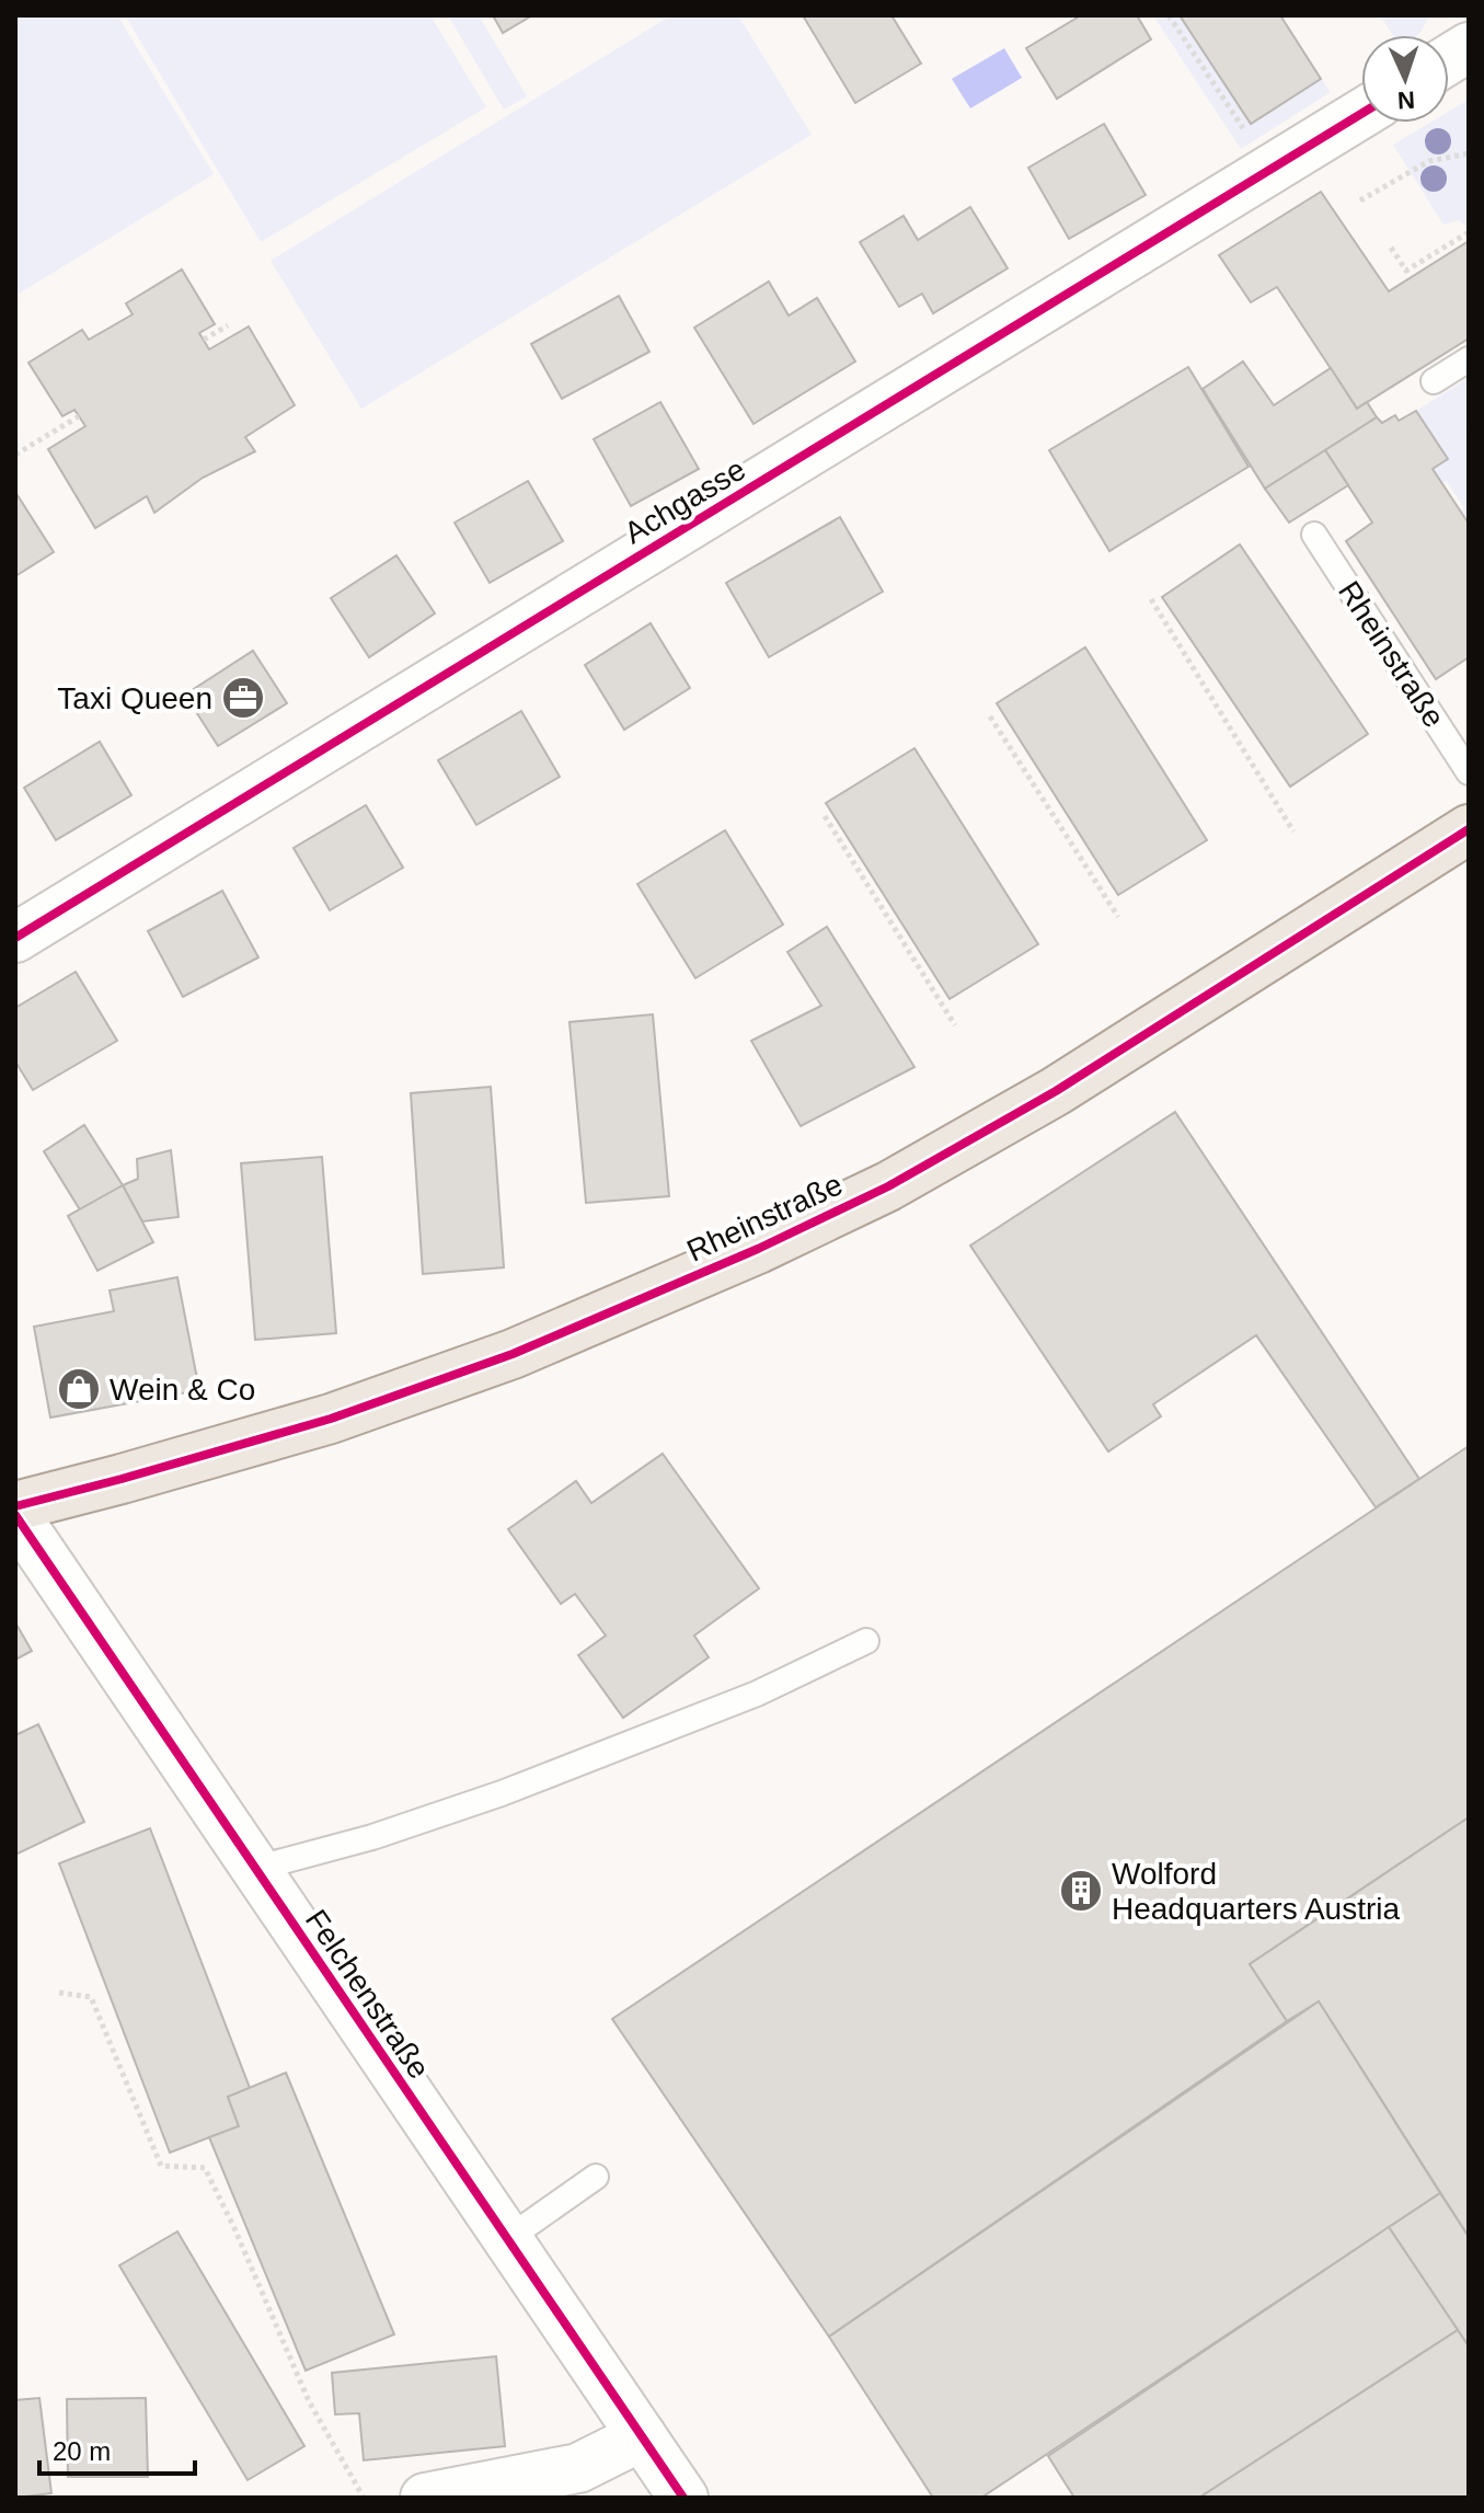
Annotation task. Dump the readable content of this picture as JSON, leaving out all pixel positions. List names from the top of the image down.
{
  "streets": {
    "main road": ["Rheinstraße"],
    "street": ["Achgasse", "Felchenstraße"]
  },
  "places": {
    "office": ["Taxi Queen"],
    "shop": ["Wein & Co"],
    "building": ["Wolford Headquarters Austria"]
  },
  "scale_bar": "20 m",
  "north": "bottom"
}
